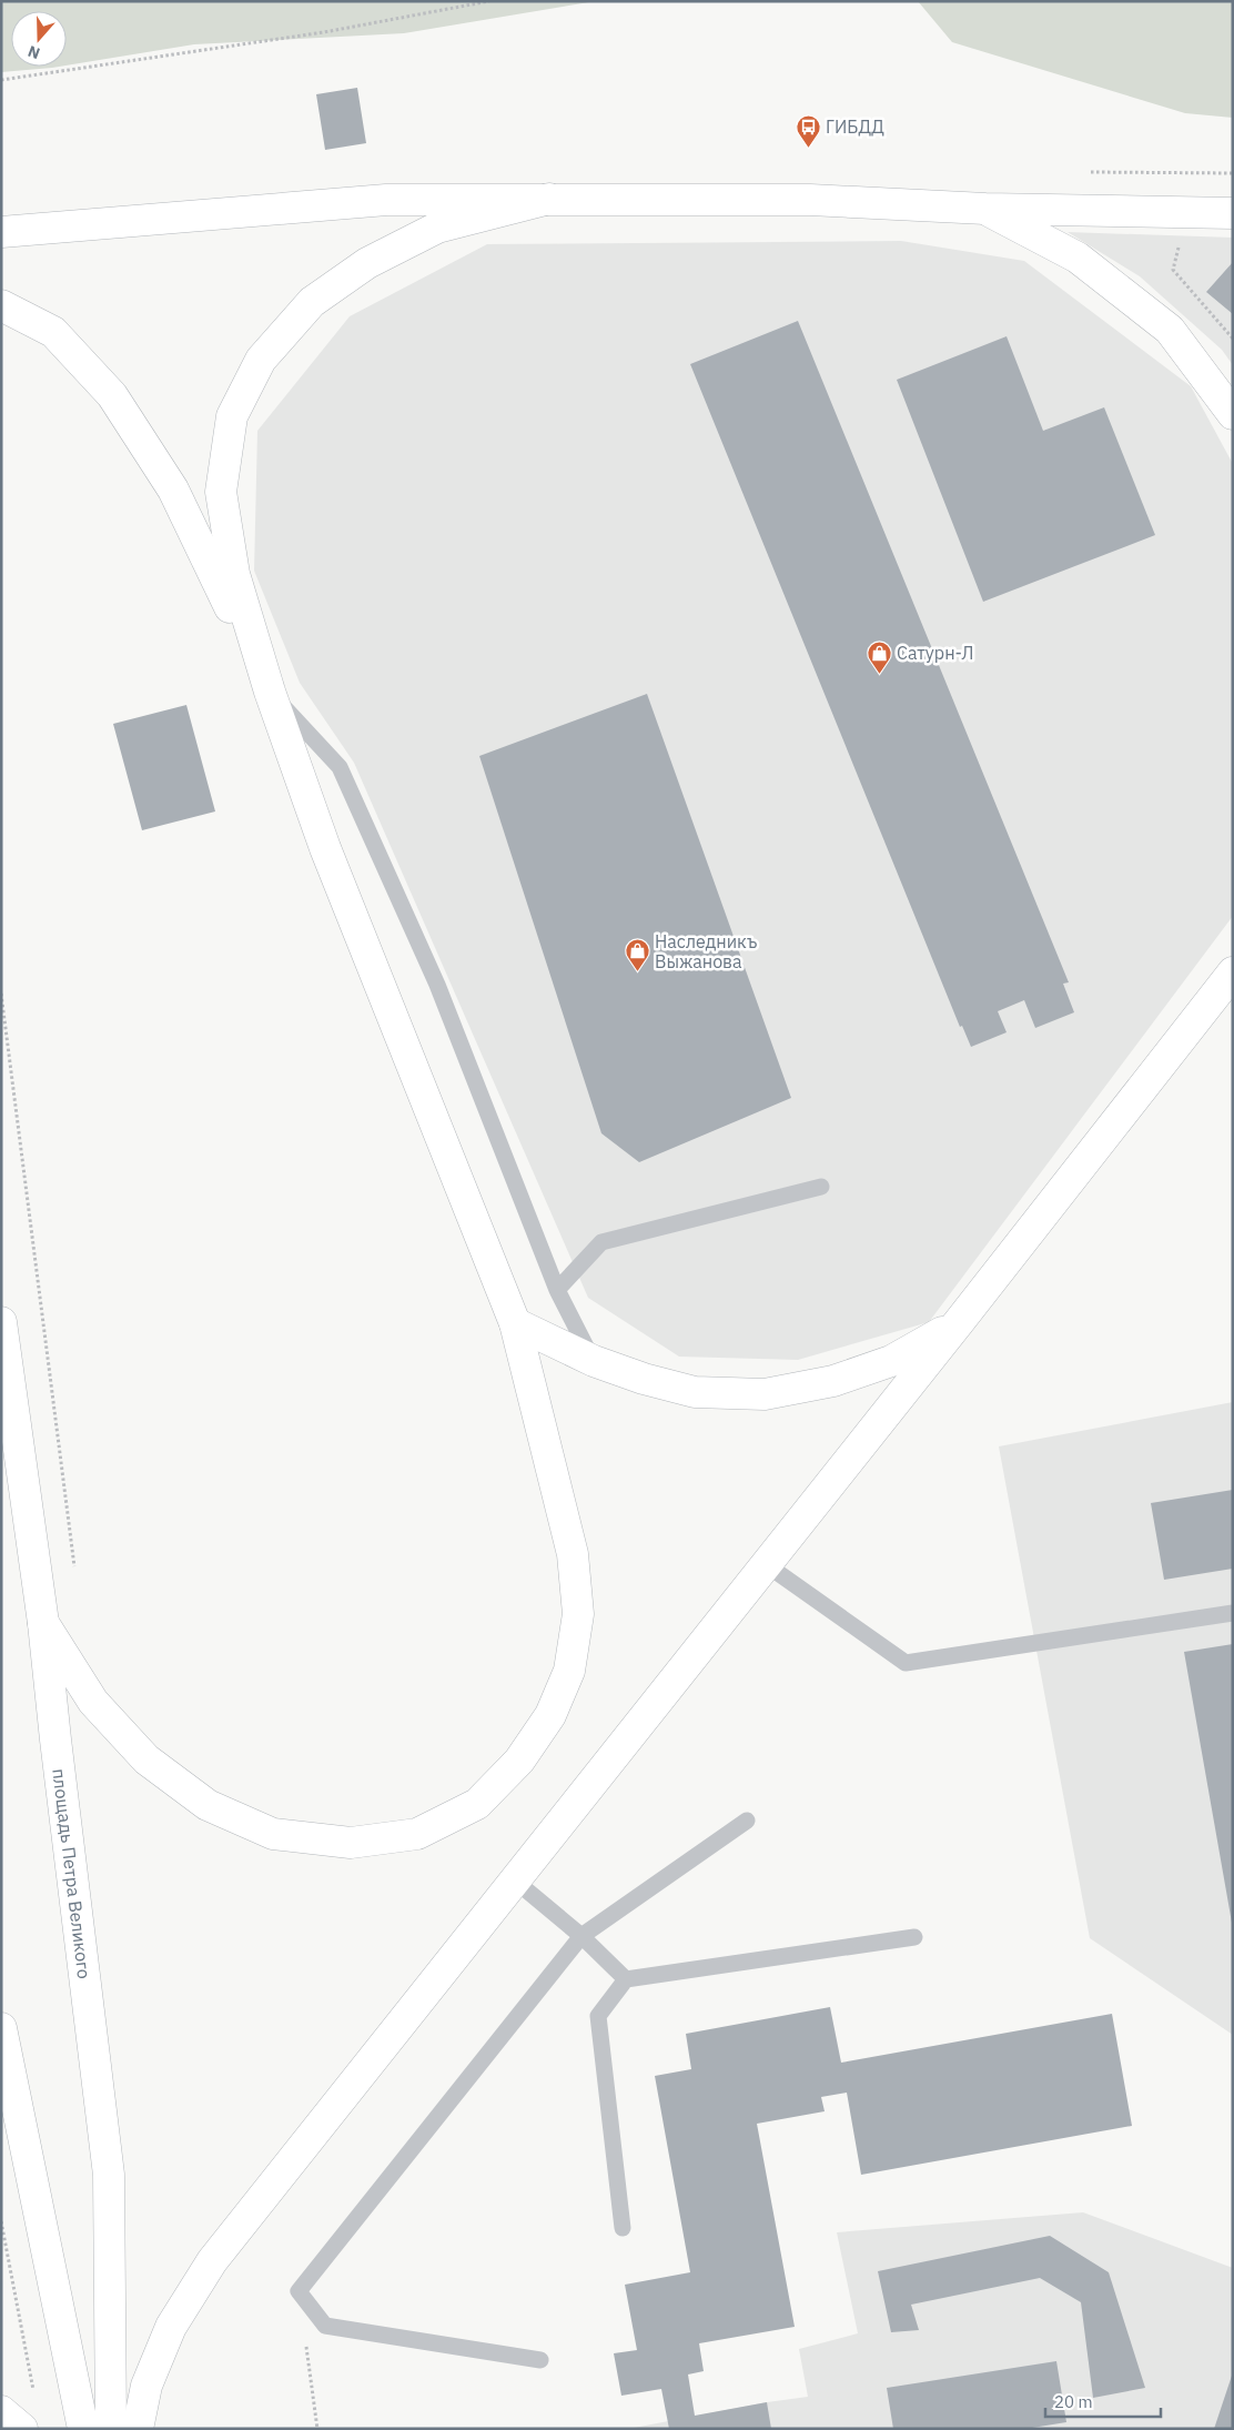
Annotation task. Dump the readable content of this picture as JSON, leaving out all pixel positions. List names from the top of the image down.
{
  "streets": {
    "main road": ["площадь Петра Великого"]
  },
  "places": {
    "bus stop": ["ГИБДД"],
    "shop": ["Сатурн-Л", "Наследникъ Выжанова"]
  },
  "scale_bar": "20 m",
  "north": "bottom"
}
